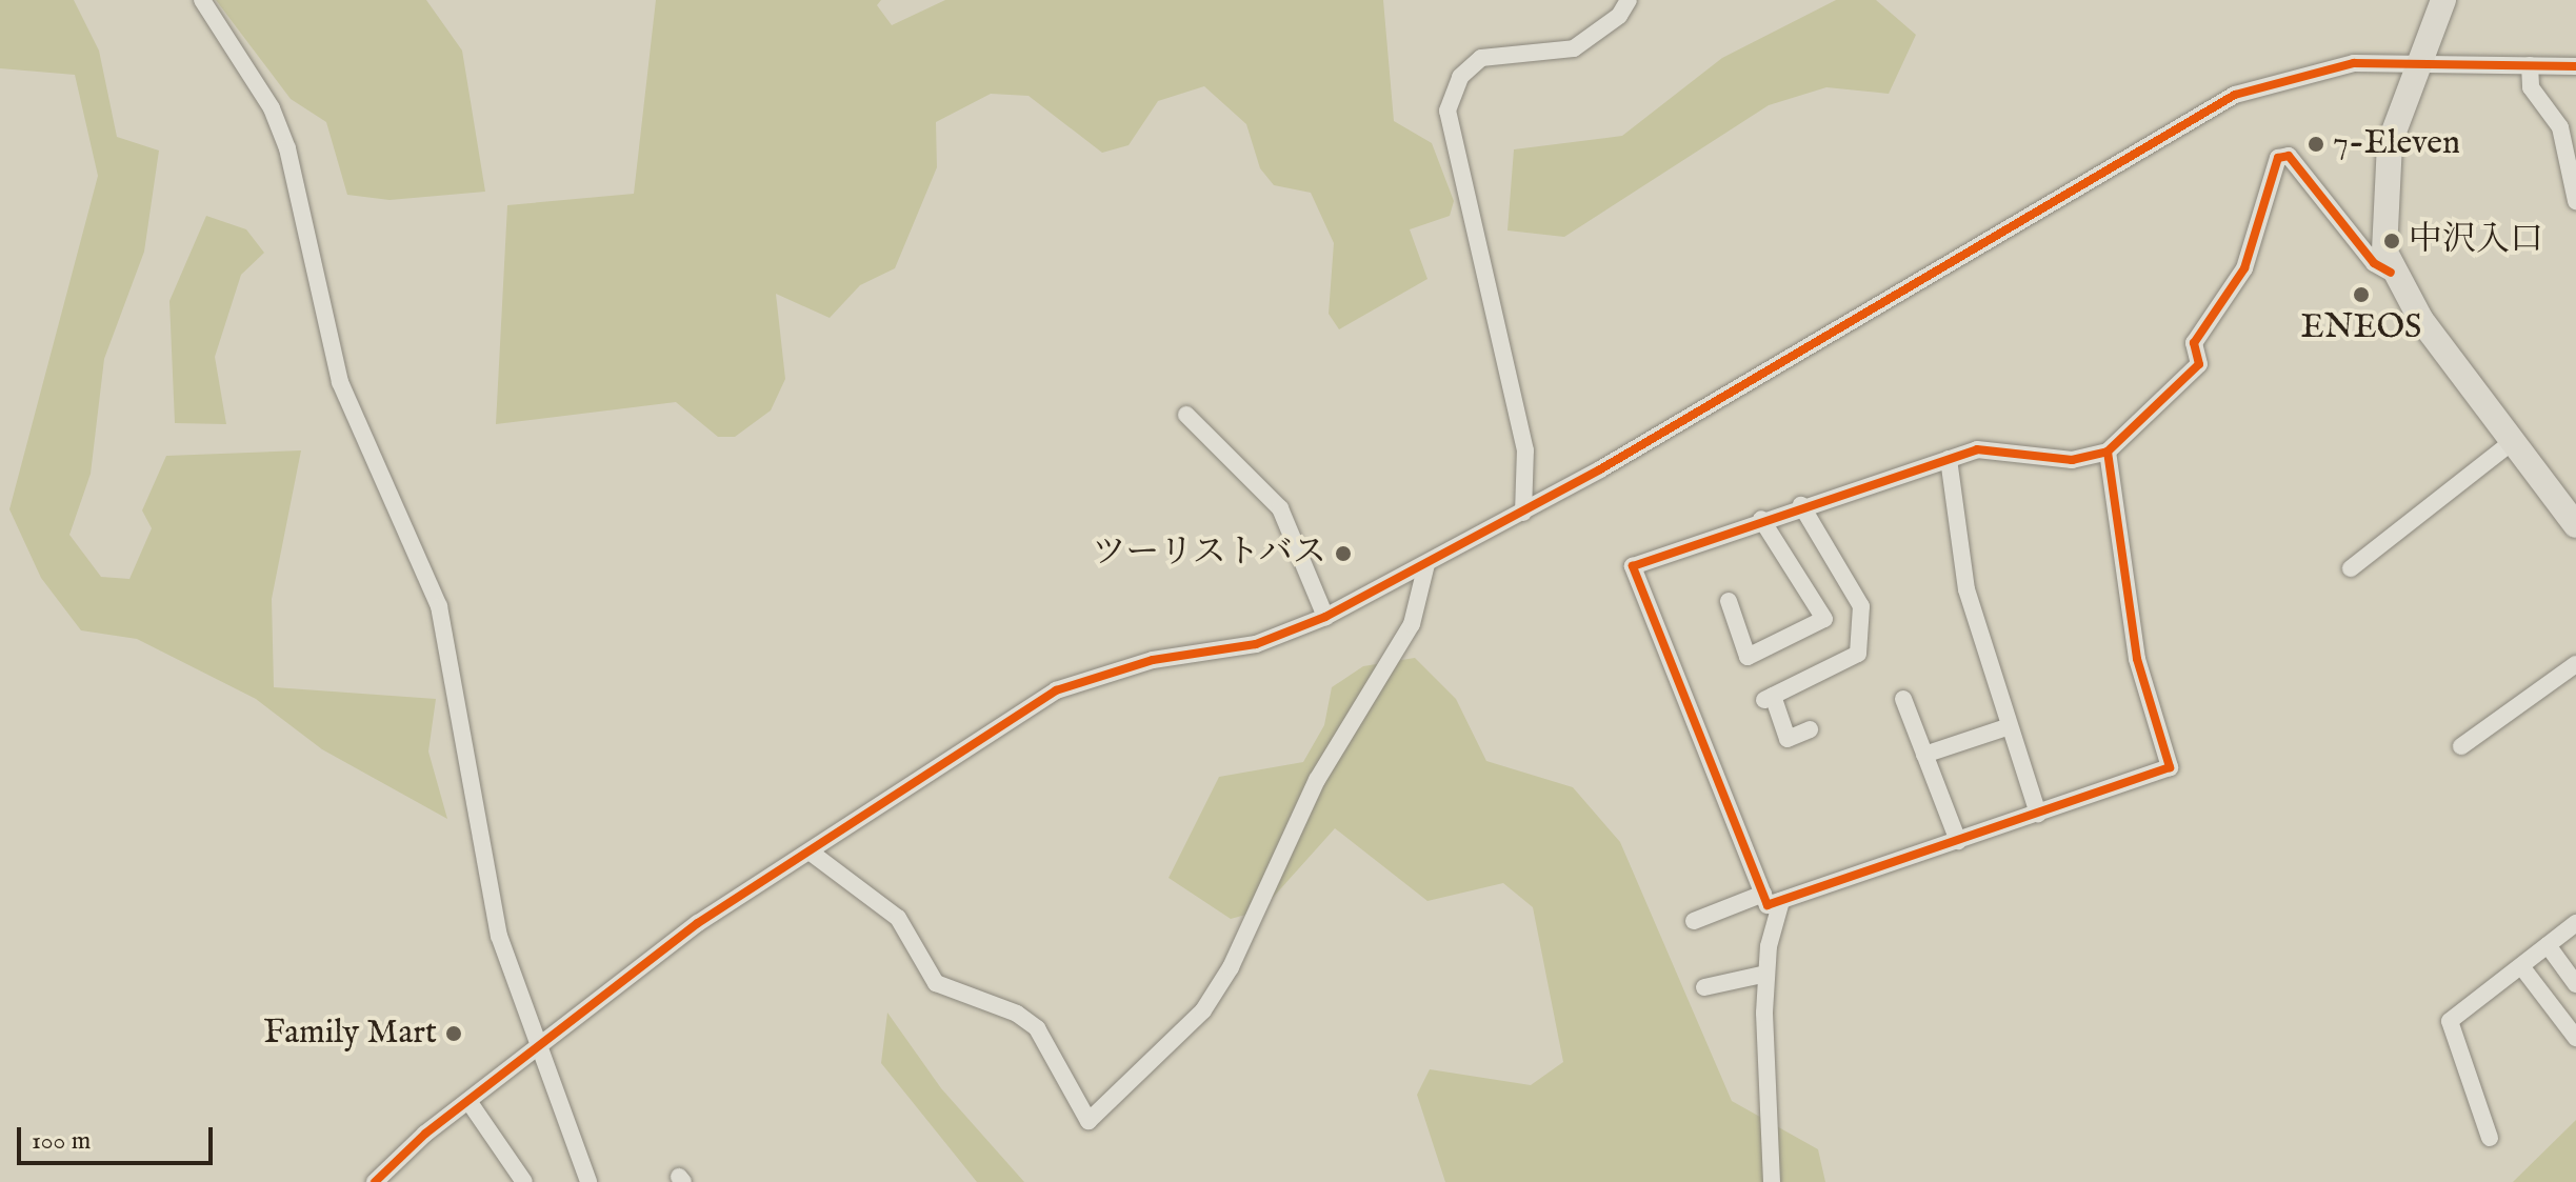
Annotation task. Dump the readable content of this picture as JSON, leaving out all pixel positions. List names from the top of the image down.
{
  "places": [
    "7-Eleven",
    "中沢入口",
    "ENEOS",
    "ツーリストバス",
    "Family Mart"
  ],
  "scale_bar": "100 m"
}
